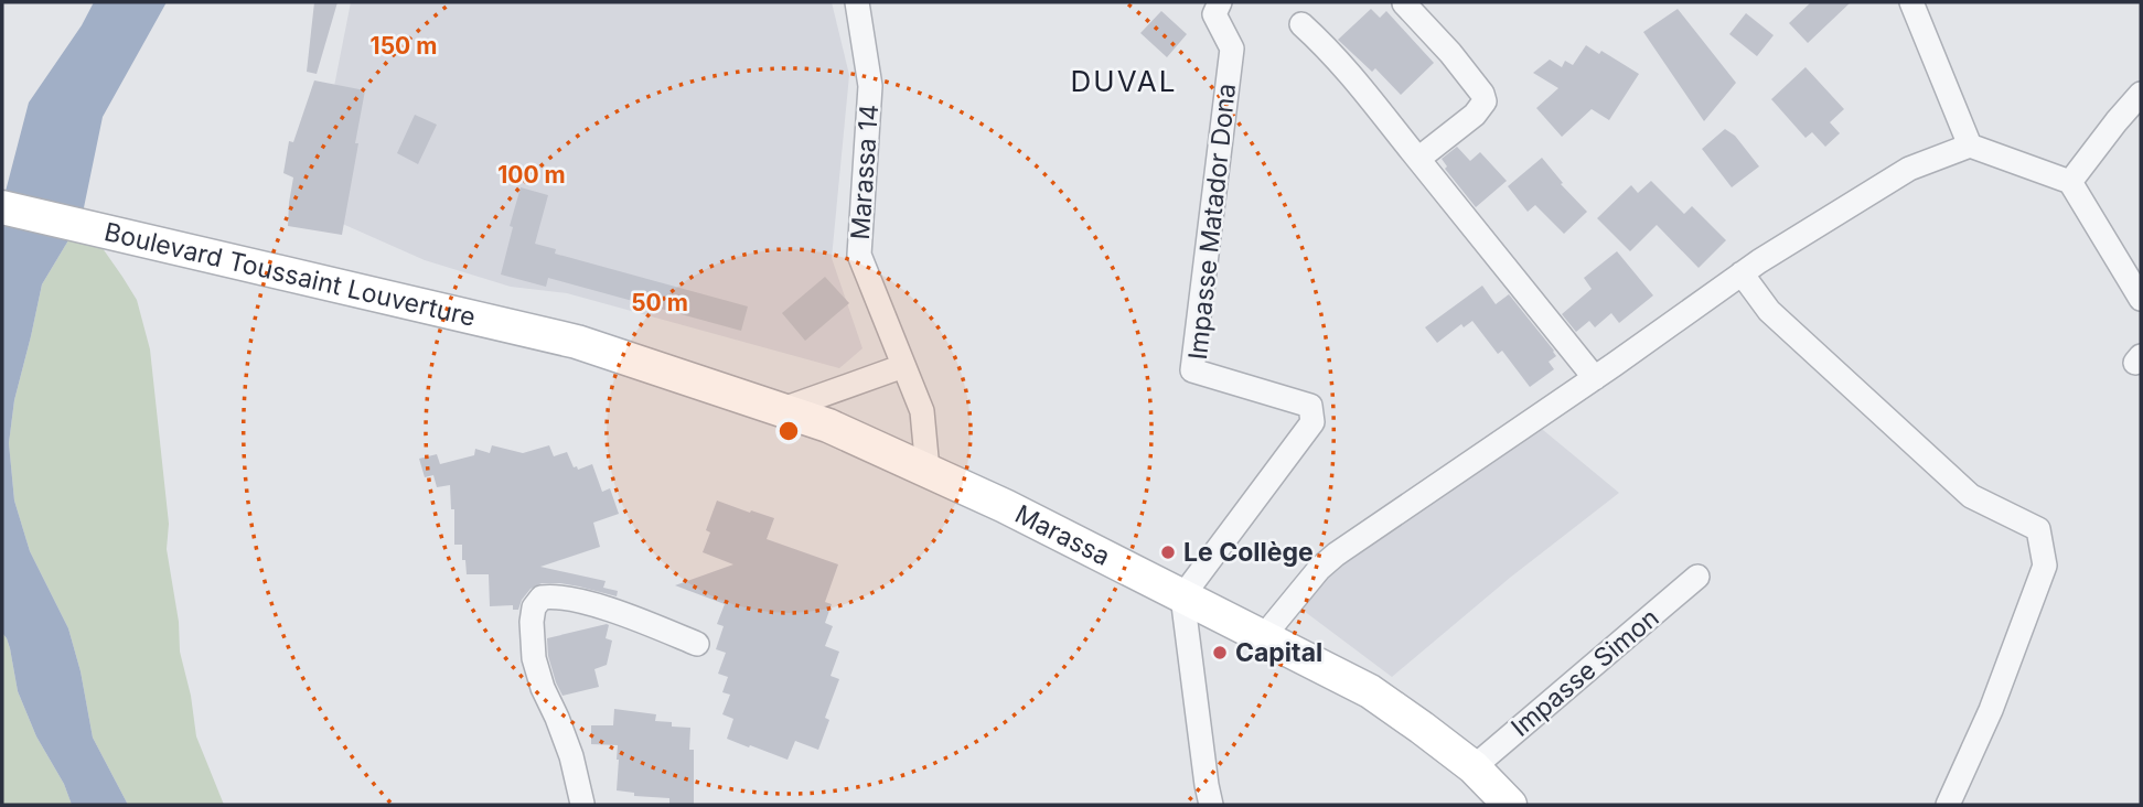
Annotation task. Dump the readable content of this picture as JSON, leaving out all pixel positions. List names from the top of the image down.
{
  "streets": {
    "main road": ["Boulevard Toussaint Louverture", "Marassa"],
    "street": ["Marassa 14", "Impasse Matador Dona", "Impasse Simon"]
  },
  "crossings": [
    ["Marassa 14", "Marassa"],
    ["Impasse Matador Dona", "Marassa"],
    ["Boulevard Toussaint Louverture", "Marassa"],
    ["Marassa", "Impasse Simon"]
  ],
  "districts": ["DUVAL"],
  "places": ["Le Collège", "Capital"],
  "rings": ["150 m", "100 m", "50 m"]
}
